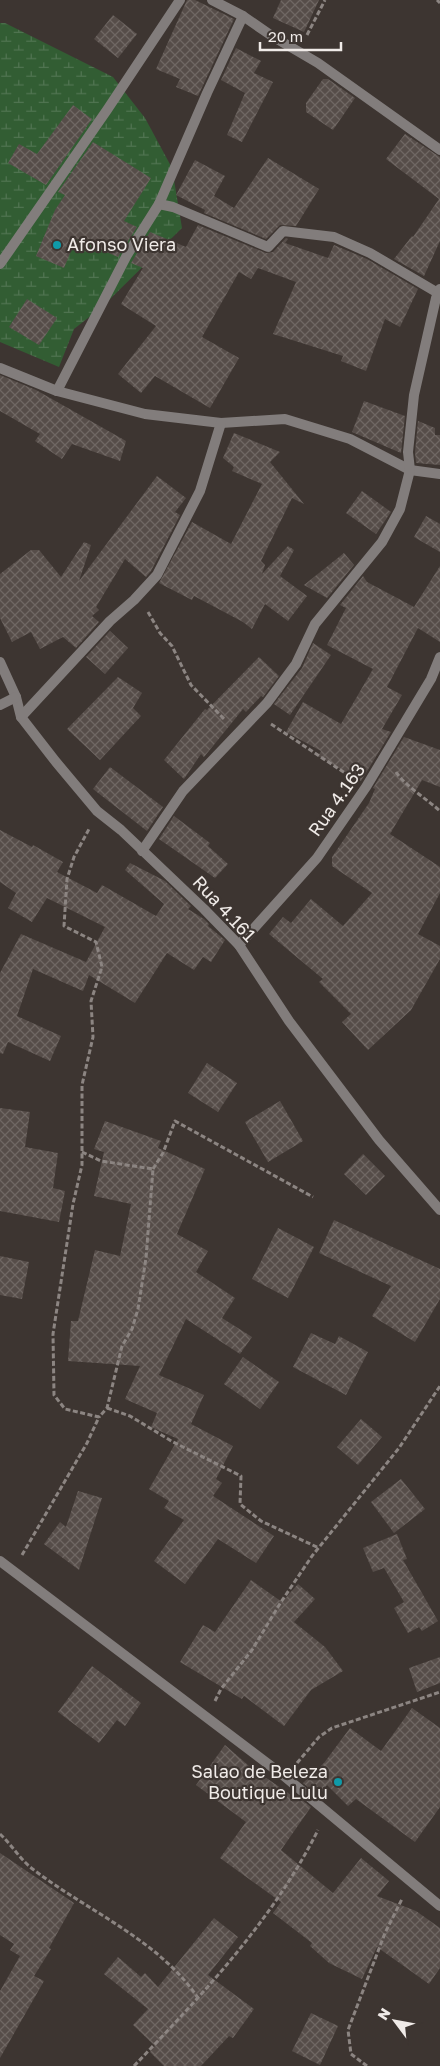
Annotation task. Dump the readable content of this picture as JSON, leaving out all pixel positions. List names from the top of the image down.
{
  "streets": {
    "street": ["Rua 4.163", "Rua 4.161"]
  },
  "crossings": [
    ["Rua 4.163", "Rua 4.161"]
  ],
  "places": ["Afonso Viera", "Salao de Beleza Boutique Lulu"],
  "scale_bar": "20 m",
  "north": "top left"
}
